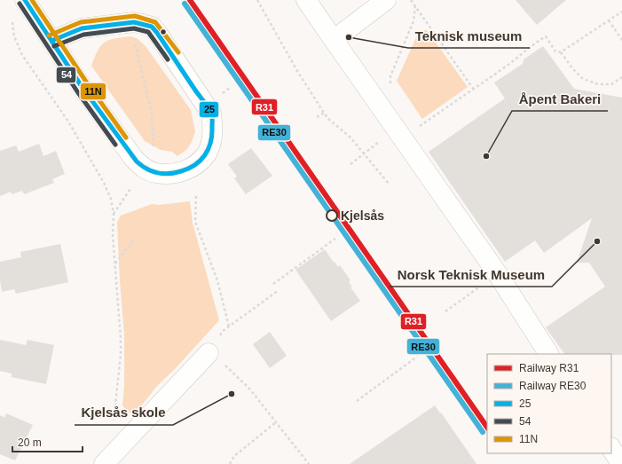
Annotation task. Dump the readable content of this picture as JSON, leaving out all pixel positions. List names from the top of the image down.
{
  "places": [
    "Teknisk museum",
    "Åpent Bakeri",
    "Kjelsås",
    "Norsk Teknisk Museum",
    "Kjelsås skole"
  ],
  "lines": [
    "rail line R31",
    "transit line 25",
    "transit line 11N",
    "rail line RE30",
    "transit line 54"
  ],
  "legend": [
    "Railway R31",
    "Railway RE30",
    "25",
    "54",
    "11N"
  ],
  "scale_bar": "20 m"
}
